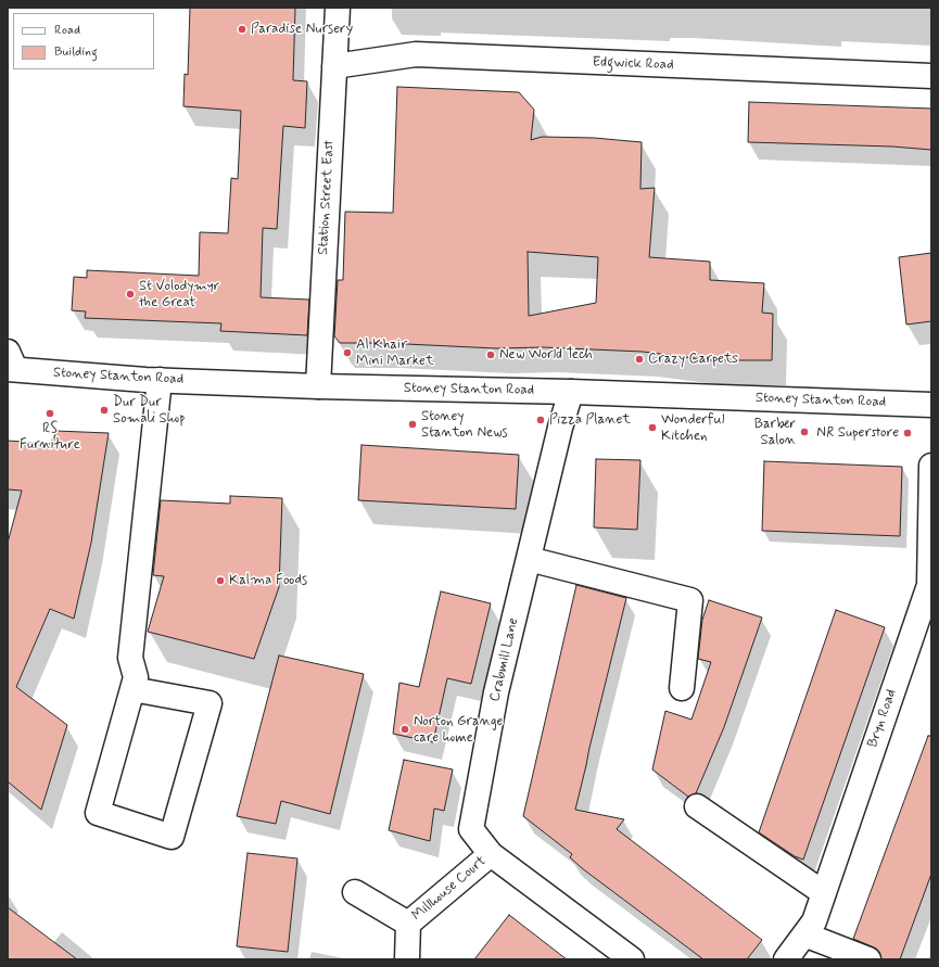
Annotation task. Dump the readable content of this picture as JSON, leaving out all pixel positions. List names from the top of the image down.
{
  "streets": {
    "street": [
      "Edgwick Road",
      "Station Street East",
      "Stoney Stanton Road",
      "Crabmill Lane",
      "Bryn Road",
      "Millhouse Court"
    ]
  },
  "crossings": [
    ["Edgwick Road", "Station Street East"],
    ["Station Street East", "Stoney Stanton Road"],
    ["Stoney Stanton Road", "Crabmill Lane"],
    ["Crabmill Lane", "Millhouse Court"]
  ],
  "places": [
    "Paradise Nursery",
    "St Volodymyr the Great",
    "Al Khair Mini Market",
    "New World Tech",
    "Crazy Carpets",
    "Dur Dur Somali Shop",
    "RS Furniture",
    "Pizza Planet",
    "Stoney Stanton News",
    "Wonderful Kitchen",
    "Barber Salon",
    "NR Superstore",
    "Kalma Foods",
    "Norton Grange care home"
  ],
  "legend": ["Road", "Building"]
}
